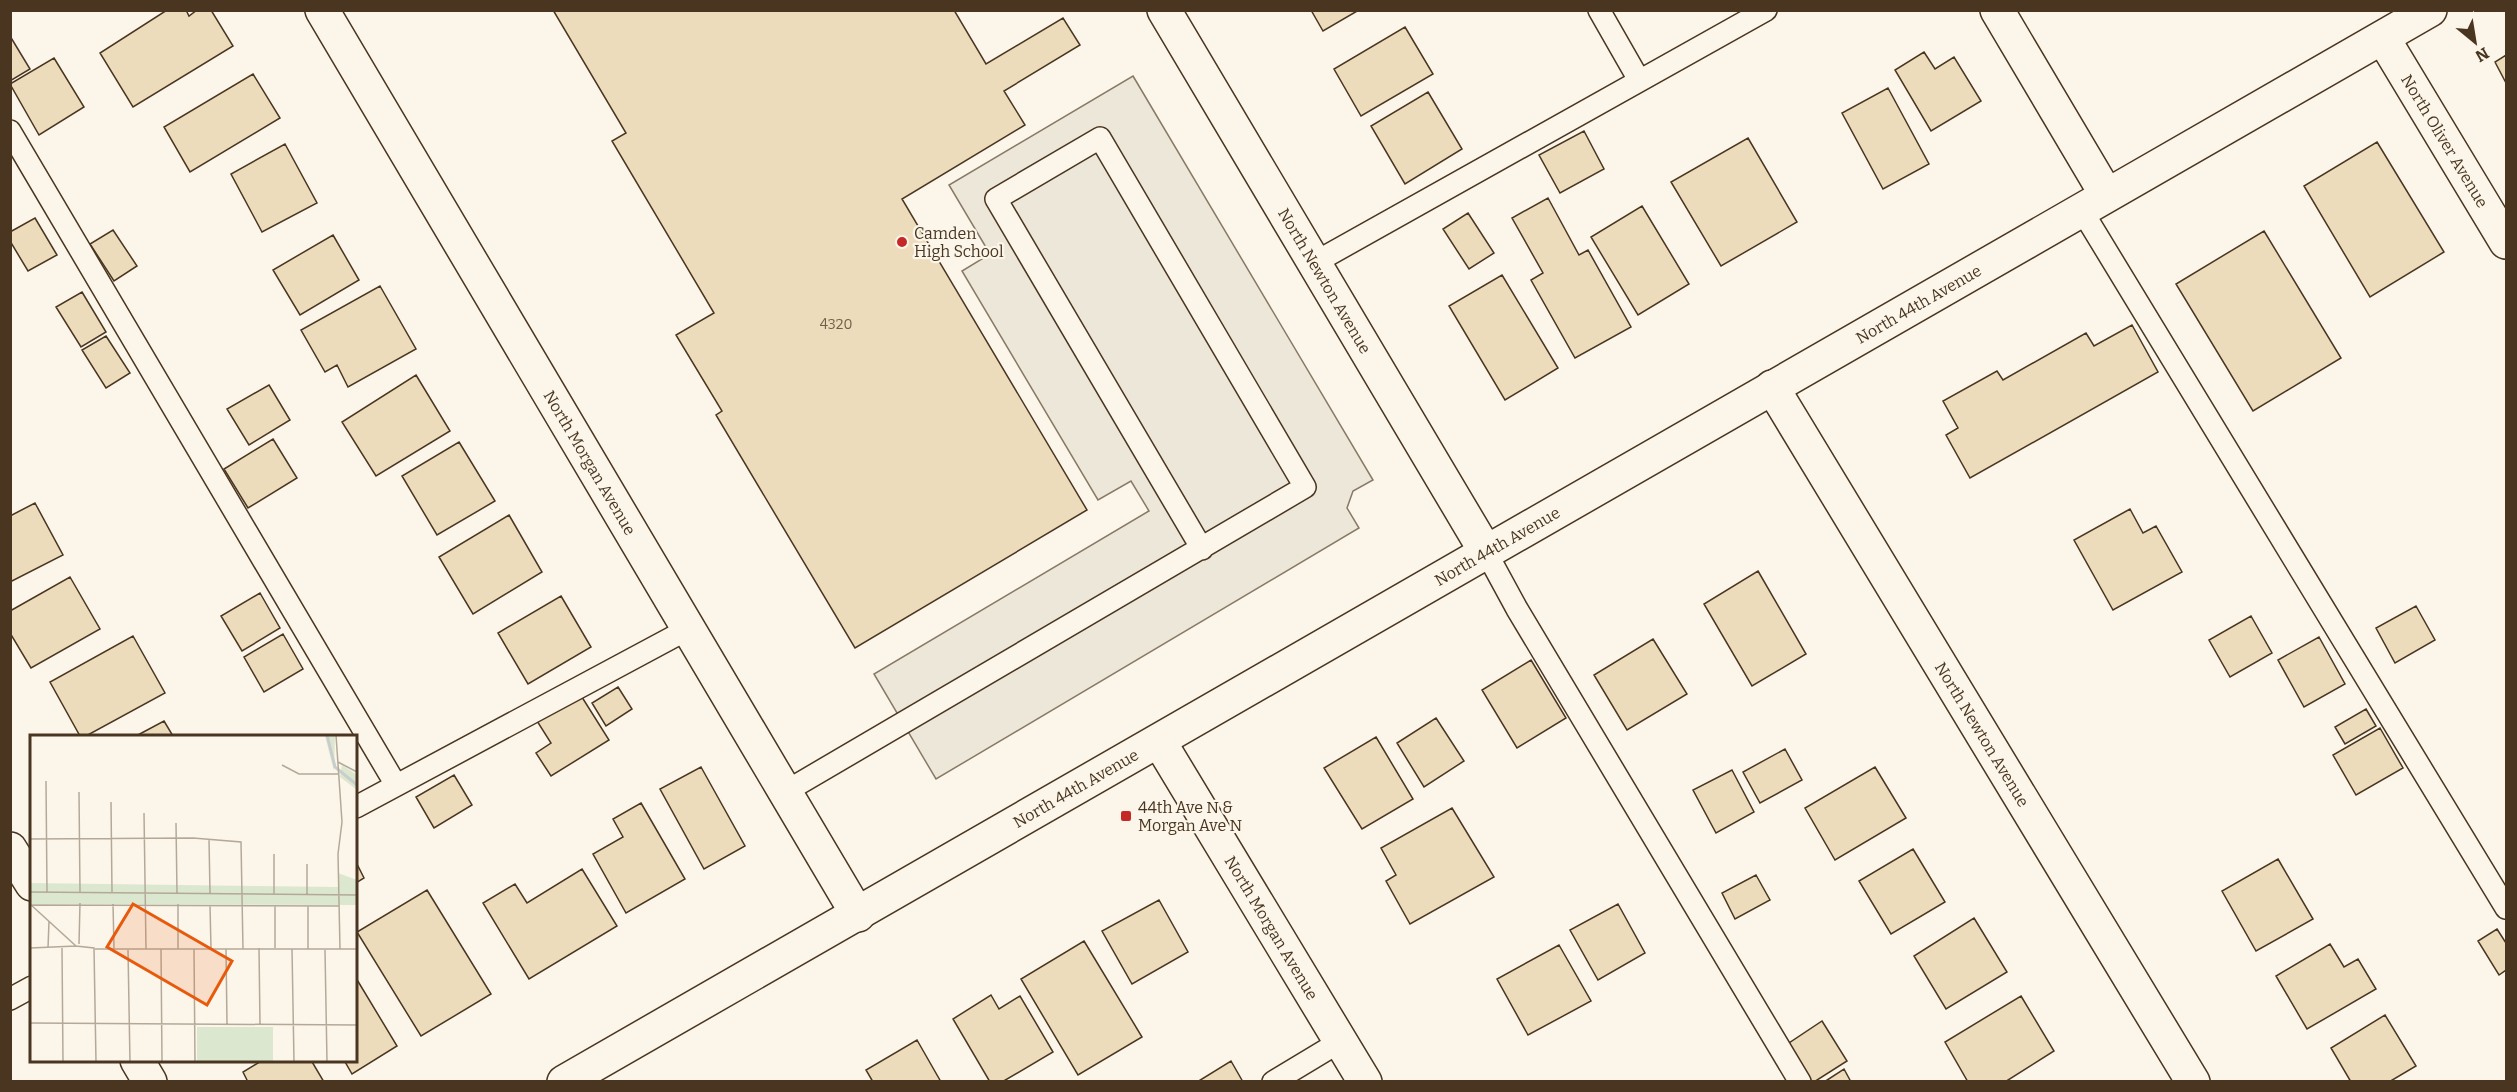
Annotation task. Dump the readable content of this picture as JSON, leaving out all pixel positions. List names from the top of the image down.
{
  "streets": {
    "street": [
      "North Oliver Avenue",
      "North Newton Avenue",
      "North 44th Avenue",
      "North Morgan Avenue"
    ]
  },
  "crossings": [
    ["North Oliver Avenue", "North 44th Avenue"],
    ["North Newton Avenue", "North 44th Avenue"],
    ["North 44th Avenue", "North Morgan Avenue"]
  ],
  "places": {
    "other": ["Camden High School"],
    "transit": ["44th Ave N & Morgan Ave N"]
  },
  "house_numbers": ["4320"],
  "north": "bottom right"
}
